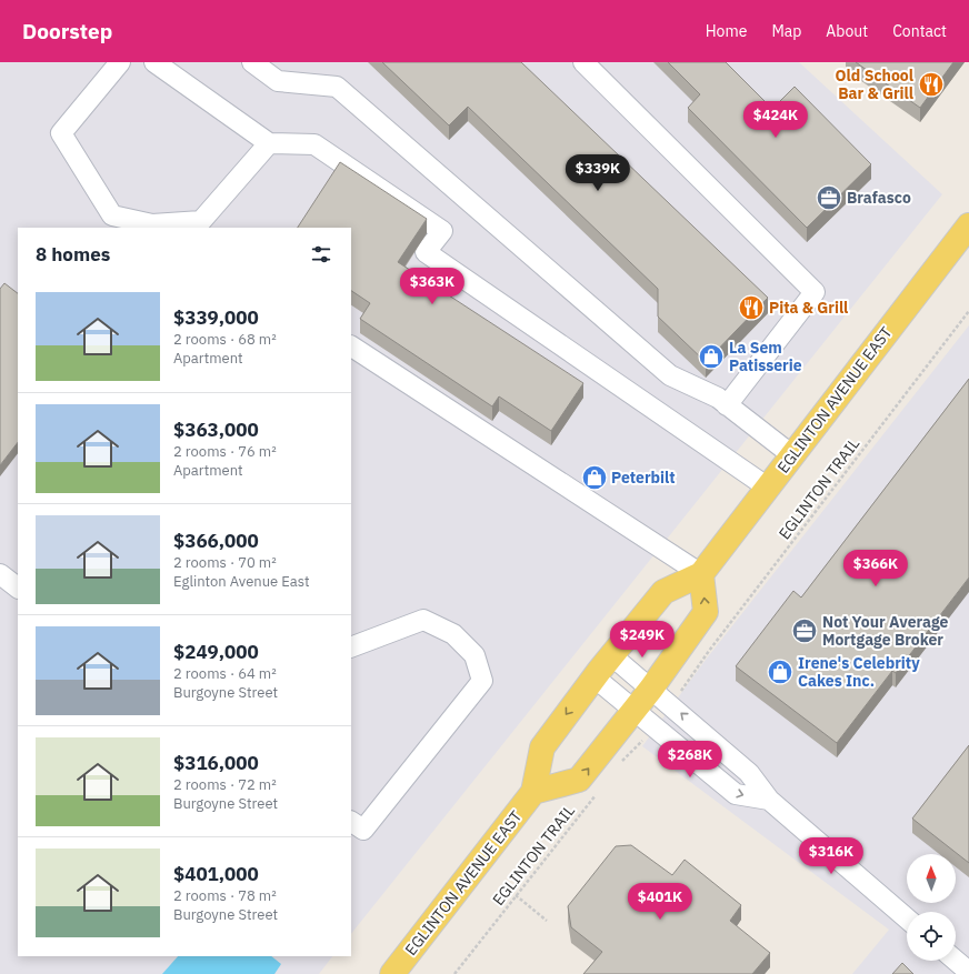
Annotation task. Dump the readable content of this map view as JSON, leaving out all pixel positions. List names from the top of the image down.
{
  "streets": {
    "main road": ["EGLINTON AVENUE EAST"],
    "path": ["EGLINTON TRAIL"]
  },
  "places": {
    "restaurant": ["Old School Bar & Grill", "Pita & Grill"],
    "office": ["Brafasco", "Not Your Average Mortgage Broker"],
    "shop": ["La Sem Patisserie", "Peterbilt", "Irene's Celebrity Cakes Inc."]
  },
  "north": "top",
  "page": {
    "header": "Doorstep",
    "nav": [
      "Home",
      "Map",
      "About",
      "Contact"
    ],
    "price": [
      "$424K",
      "$339K",
      "$363K",
      "$366K",
      "$249K",
      "$268K",
      "$316K",
      "$401K"
    ],
    "heading": "8 homes",
    "list": [
      {
        "name": "$339,000",
        "note": "2 rooms · 68 m² · Apartment"
      },
      {
        "name": "$363,000",
        "note": "2 rooms · 76 m² · Apartment"
      },
      {
        "name": "$366,000",
        "note": "2 rooms · 70 m² · Eglinton Avenue East"
      },
      {
        "name": "$249,000",
        "note": "2 rooms · 64 m² · Burgoyne Street"
      },
      {
        "name": "$316,000",
        "note": "2 rooms · 72 m² · Burgoyne Street"
      },
      {
        "name": "$401,000",
        "note": "2 rooms · 78 m² · Burgoyne Street"
      }
    ]
  }
}
